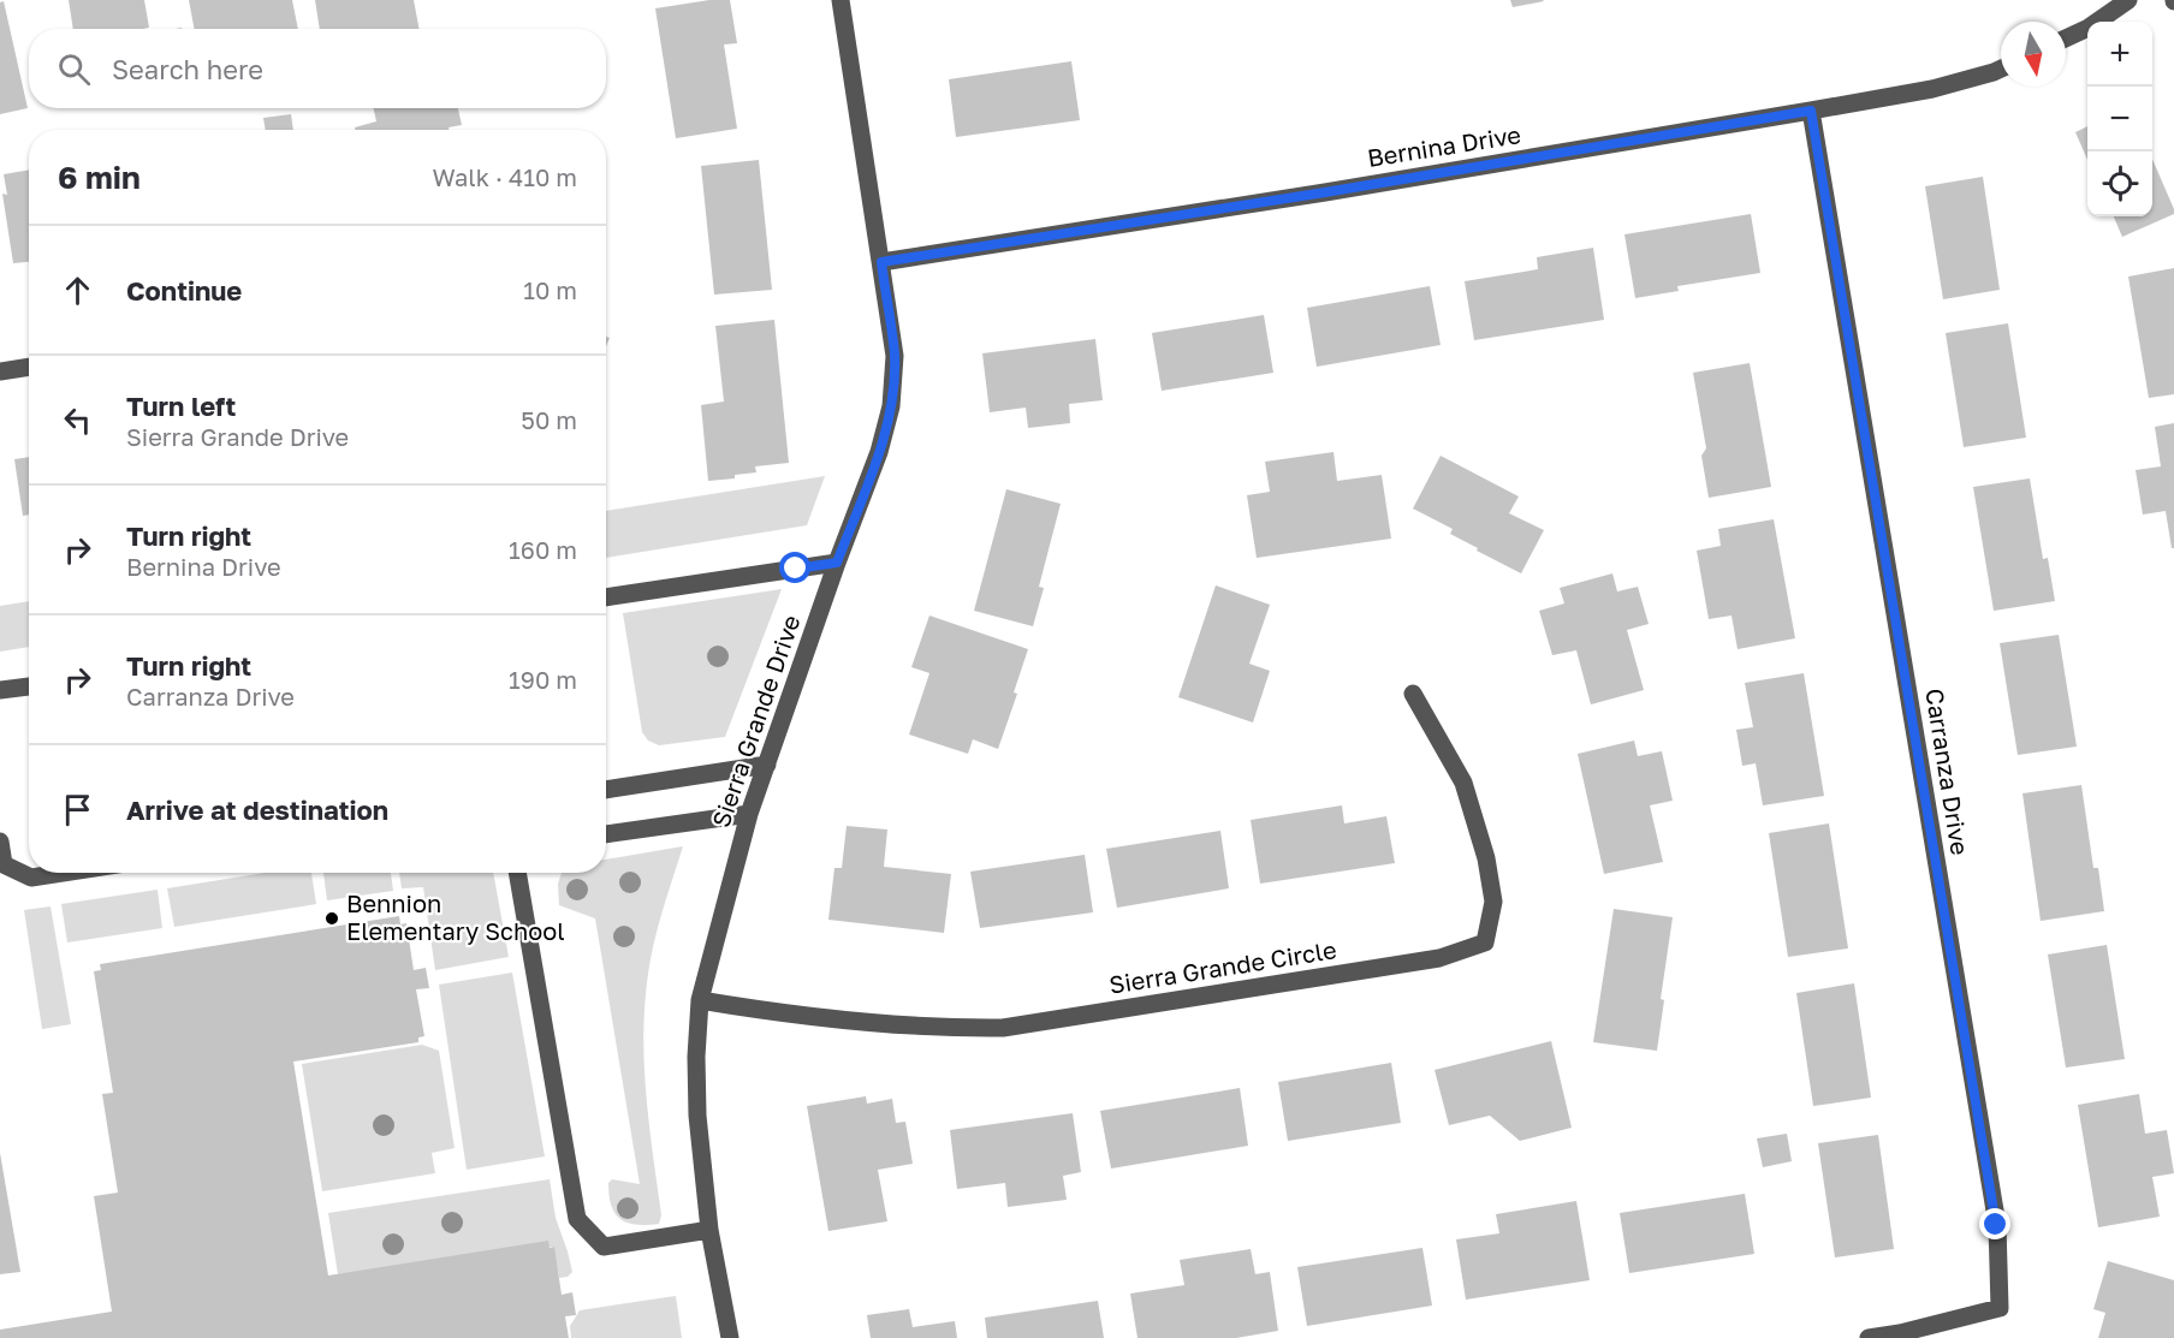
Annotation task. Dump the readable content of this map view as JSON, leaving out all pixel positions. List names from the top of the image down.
{
  "streets": {
    "street": [
      "Bernina Drive",
      "Sierra Grande Drive",
      "Carranza Drive",
      "Sierra Grande Circle"
    ]
  },
  "crossings": [
    ["Bernina Drive", "Sierra Grande Drive"],
    ["Bernina Drive", "Carranza Drive"],
    ["Sierra Grande Drive", "Sierra Grande Circle"]
  ],
  "places": ["Bennion Elementary School"],
  "north": "bottom",
  "page": {
    "map_buttons": ["+", "−"],
    "search": "Search here",
    "heading": ["6 min", "Walk · 410 m"],
    "list": [
      ["Continue", "10 m"],
      ["Turn left", "Sierra Grande Drive", "50 m"],
      ["Turn right", "Bernina Drive", "160 m"],
      ["Turn right", "Carranza Drive", "190 m"],
      "Arrive at destination"
    ]
  }
}
